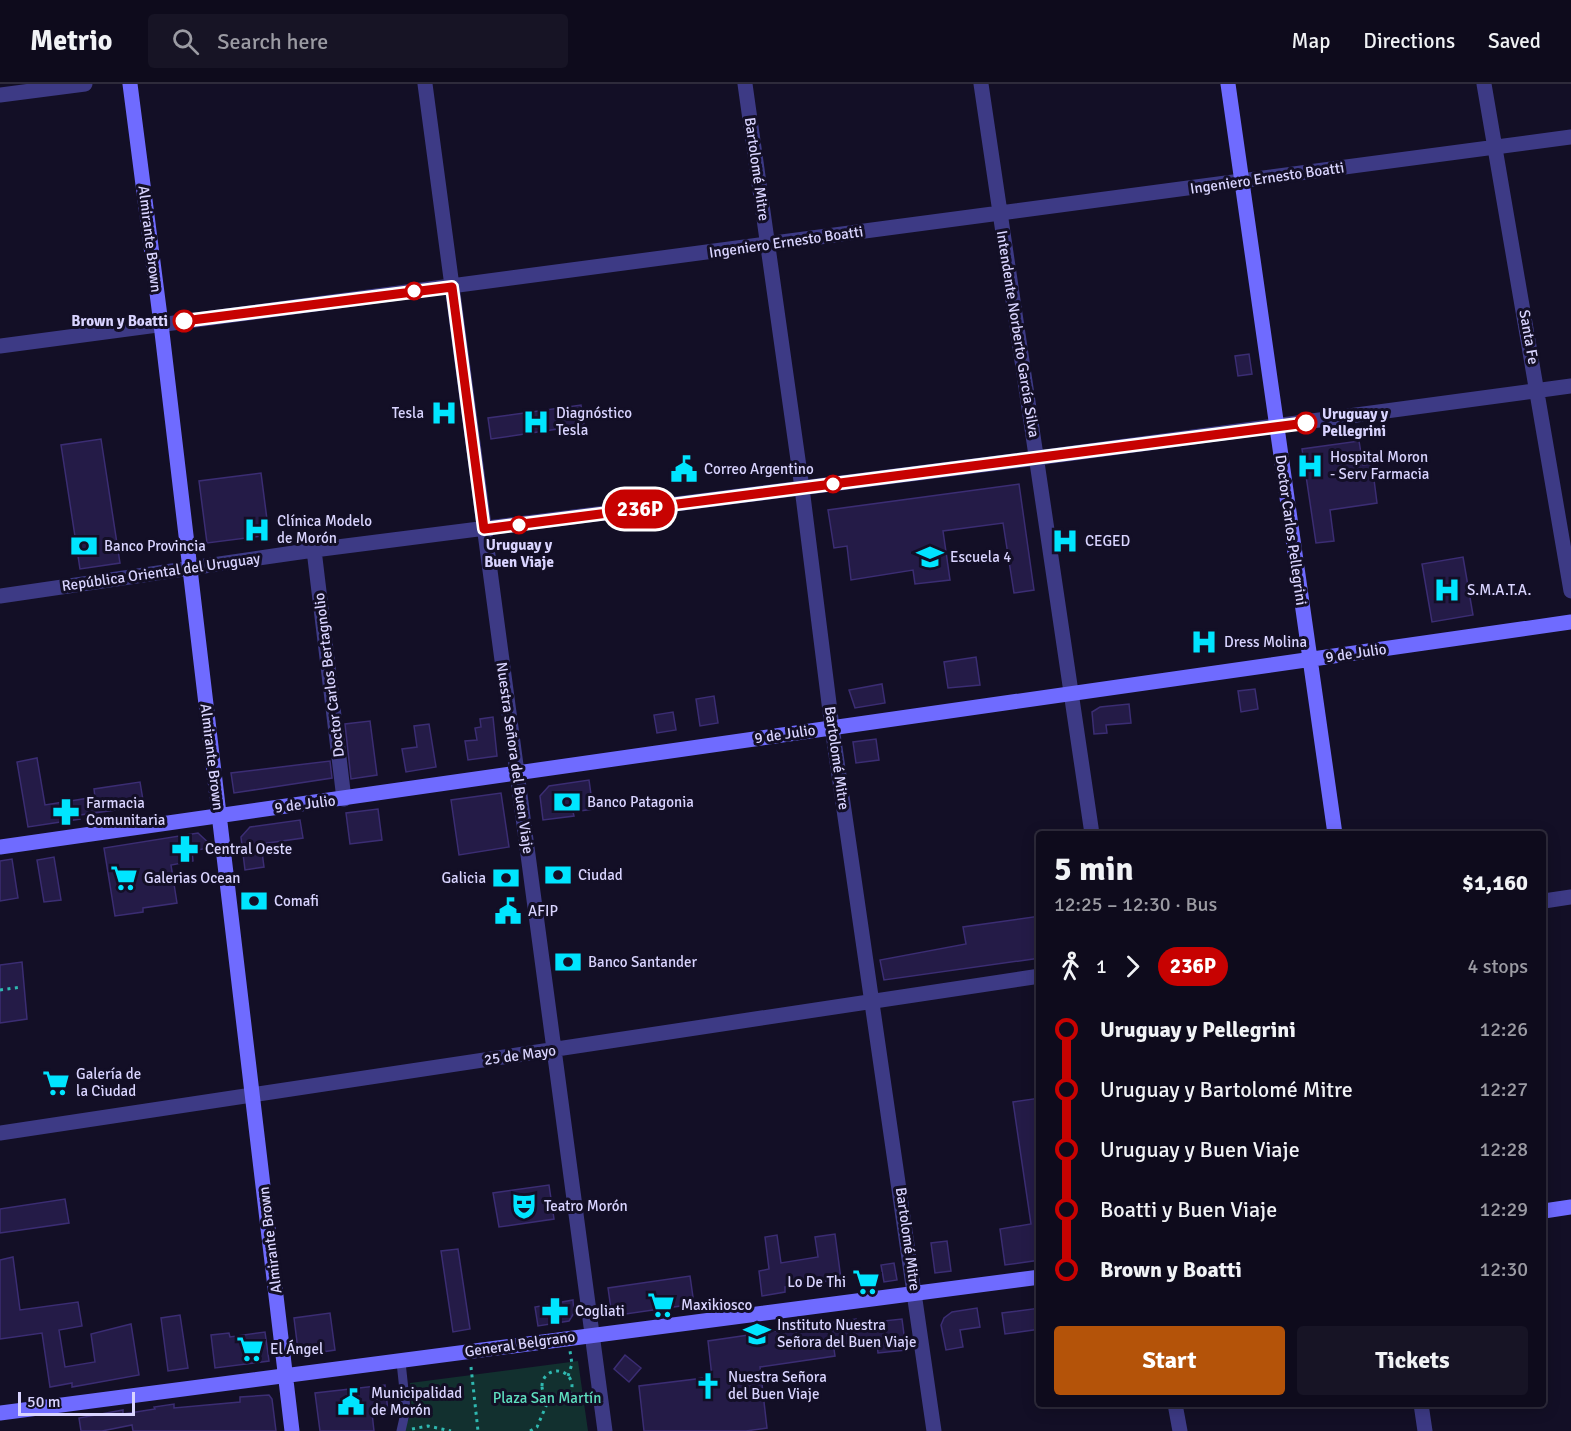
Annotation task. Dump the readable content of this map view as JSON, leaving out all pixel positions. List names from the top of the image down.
{
  "streets": {
    "street": [
      "Bartolomé Mitre",
      "Ingeniero Ernesto Boatti",
      "Almirante Brown",
      "Intendente Norberto García Silva",
      "Santa Fe",
      "Doctor Carlos Pellegrini",
      "República Oriental del Uruguay",
      "9 de Julio",
      "Doctor Carlos Bertagnolio",
      "Nuestra Señora del Buen Viaje",
      "25 de Mayo",
      "General Belgrano"
    ]
  },
  "crossings": [
    ["Bartolomé Mitre", "Ingeniero Ernesto Boatti"],
    ["Bartolomé Mitre", "República Oriental del Uruguay"],
    ["Bartolomé Mitre", "9 de Julio"],
    ["Bartolomé Mitre", "25 de Mayo"],
    ["Bartolomé Mitre", "General Belgrano"],
    ["Ingeniero Ernesto Boatti", "Almirante Brown"],
    ["Ingeniero Ernesto Boatti", "Intendente Norberto García Silva"],
    ["Ingeniero Ernesto Boatti", "Santa Fe"],
    ["Ingeniero Ernesto Boatti", "Doctor Carlos Pellegrini"],
    ["Ingeniero Ernesto Boatti", "Nuestra Señora del Buen Viaje"],
    ["Almirante Brown", "República Oriental del Uruguay"],
    ["Almirante Brown", "9 de Julio"],
    ["Almirante Brown", "25 de Mayo"],
    ["Almirante Brown", "General Belgrano"],
    ["Intendente Norberto García Silva", "República Oriental del Uruguay"],
    ["Intendente Norberto García Silva", "9 de Julio"],
    ["Santa Fe", "República Oriental del Uruguay"],
    ["Doctor Carlos Pellegrini", "República Oriental del Uruguay"],
    ["Doctor Carlos Pellegrini", "9 de Julio"],
    ["República Oriental del Uruguay", "Doctor Carlos Bertagnolio"],
    ["República Oriental del Uruguay", "Nuestra Señora del Buen Viaje"],
    ["9 de Julio", "Doctor Carlos Bertagnolio"],
    ["9 de Julio", "Nuestra Señora del Buen Viaje"],
    ["Nuestra Señora del Buen Viaje", "25 de Mayo"],
    ["Nuestra Señora del Buen Viaje", "General Belgrano"]
  ],
  "parks": ["Plaza San Martín"],
  "places": {
    "other": ["Brown y Boatti", "Uruguay y Pellegrini", "Uruguay y Buen Viaje"],
    "hospital": [
      "Tesla",
      "Diagnóstico Tesla",
      "Hospital Moron - Serv Farmacia",
      "Clínica Modelo de Morón",
      "CEGED",
      "S.M.A.T.A.",
      "Dress Molina"
    ],
    "public building": ["Correo Argentino", "AFIP", "Municipalidad de Morón"],
    "bank": [
      "Banco Provincia",
      "Banco Patagonia",
      "Ciudad",
      "Galicia",
      "Comafi",
      "Banco Santander"
    ],
    "school or university": ["Escuela 4", "Instituto Nuestra Señora del Buen Viaje"],
    "pharmacy": ["Farmacia Comunitaria", "Central Oeste", "Cogliati"],
    "supermarket": [
      "Galerias Ocean",
      "Galería de la Ciudad",
      "Lo De Thi",
      "Maxikiosco",
      "El Ángel"
    ],
    "theatre": ["Teatro Morón"],
    "church": ["Nuestra Señora del Buen Viaje"]
  },
  "lines": ["bus line 236P"],
  "scale_bar": "50 m",
  "page": {
    "header": "Metrio",
    "search": "Search here",
    "nav": ["Map", "Directions", "Saved"],
    "on_map": "236P",
    "heading": ["5 min", "12:25 – 12:30 · Bus", "$1,160"],
    "legs": ["1", "236P", "4 stops"],
    "list": [
      {
        "name": "Uruguay y Pellegrini",
        "value": "12:26"
      },
      {
        "name": "Uruguay y Bartolomé Mitre",
        "value": "12:27"
      },
      {
        "name": "Uruguay y Buen Viaje",
        "value": "12:28"
      },
      {
        "name": "Boatti y Buen Viaje",
        "value": "12:29"
      },
      {
        "name": "Brown y Boatti",
        "value": "12:30"
      }
    ],
    "buttons": ["Start", "Tickets"],
    "scale": "50 m"
  }
}
